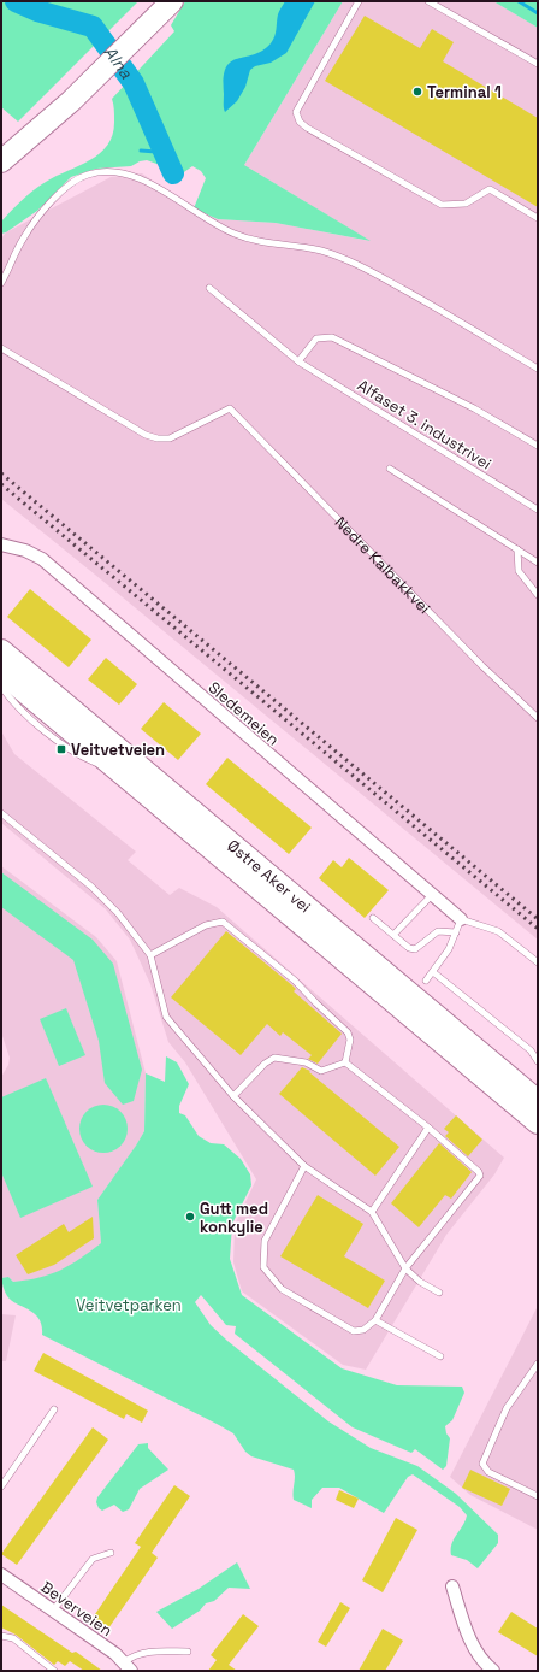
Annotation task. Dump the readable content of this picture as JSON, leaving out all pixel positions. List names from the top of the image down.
{
  "streets": {
    "highway": ["Østre Aker vei"],
    "street": ["Sledemeien", "Beverveien"],
    "lane": ["Alfaset 3. industrivei", "Nedre Kalbakkvei"]
  },
  "water": ["Alna"],
  "parks": ["Veitvetparken"],
  "places": {
    "other": ["Terminal 1", "Gutt med konkylie"],
    "transit": ["Veitvetveien"]
  }
}
